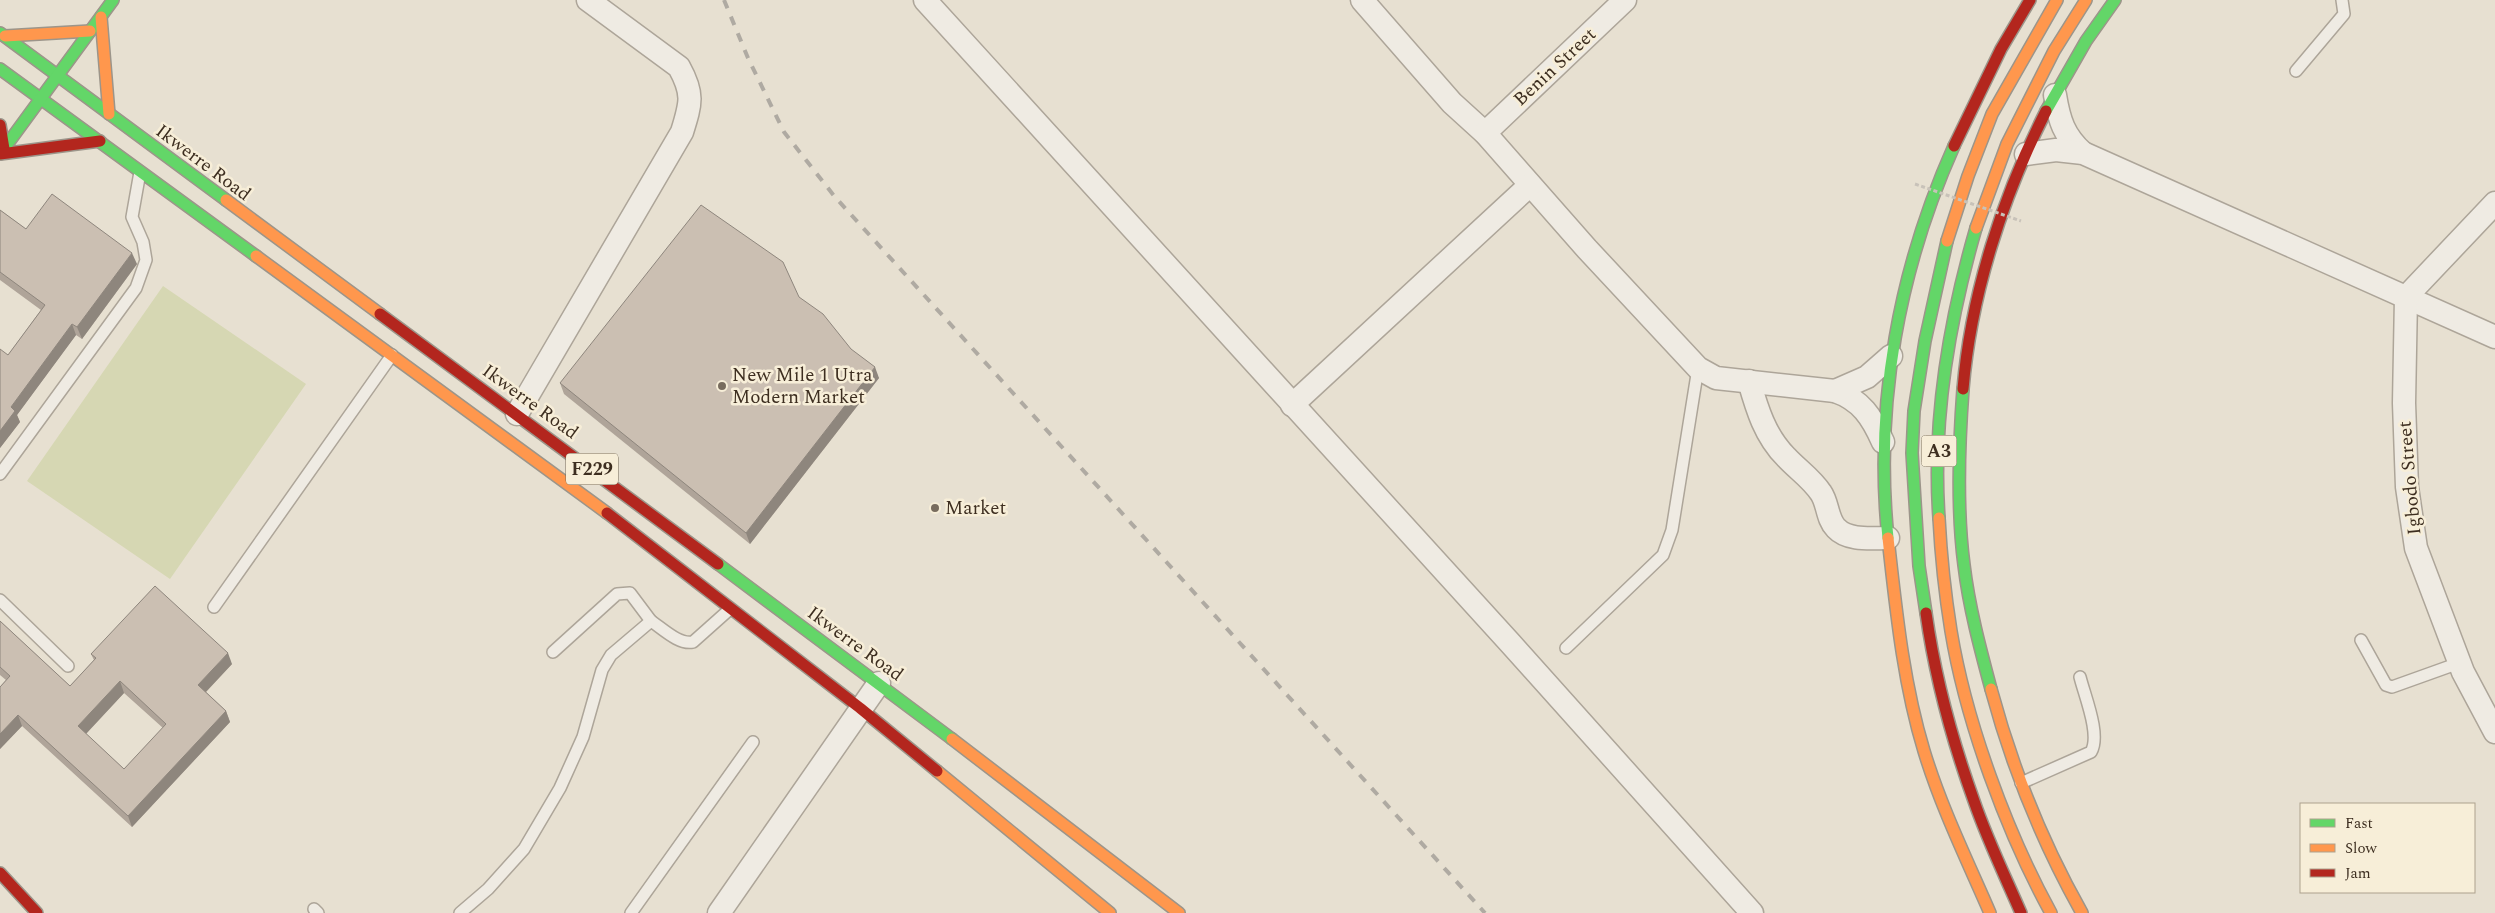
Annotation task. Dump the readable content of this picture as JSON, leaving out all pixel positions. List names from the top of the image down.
{
  "streets": {
    "main road": ["Ikwerre Road", "A3", "F229"],
    "street": ["Benin Street", "Igbodo Street"]
  },
  "places": ["New Mile 1 Utra Modern Market", "Market"],
  "legend": ["Fast", "Slow", "Jam"]
}
